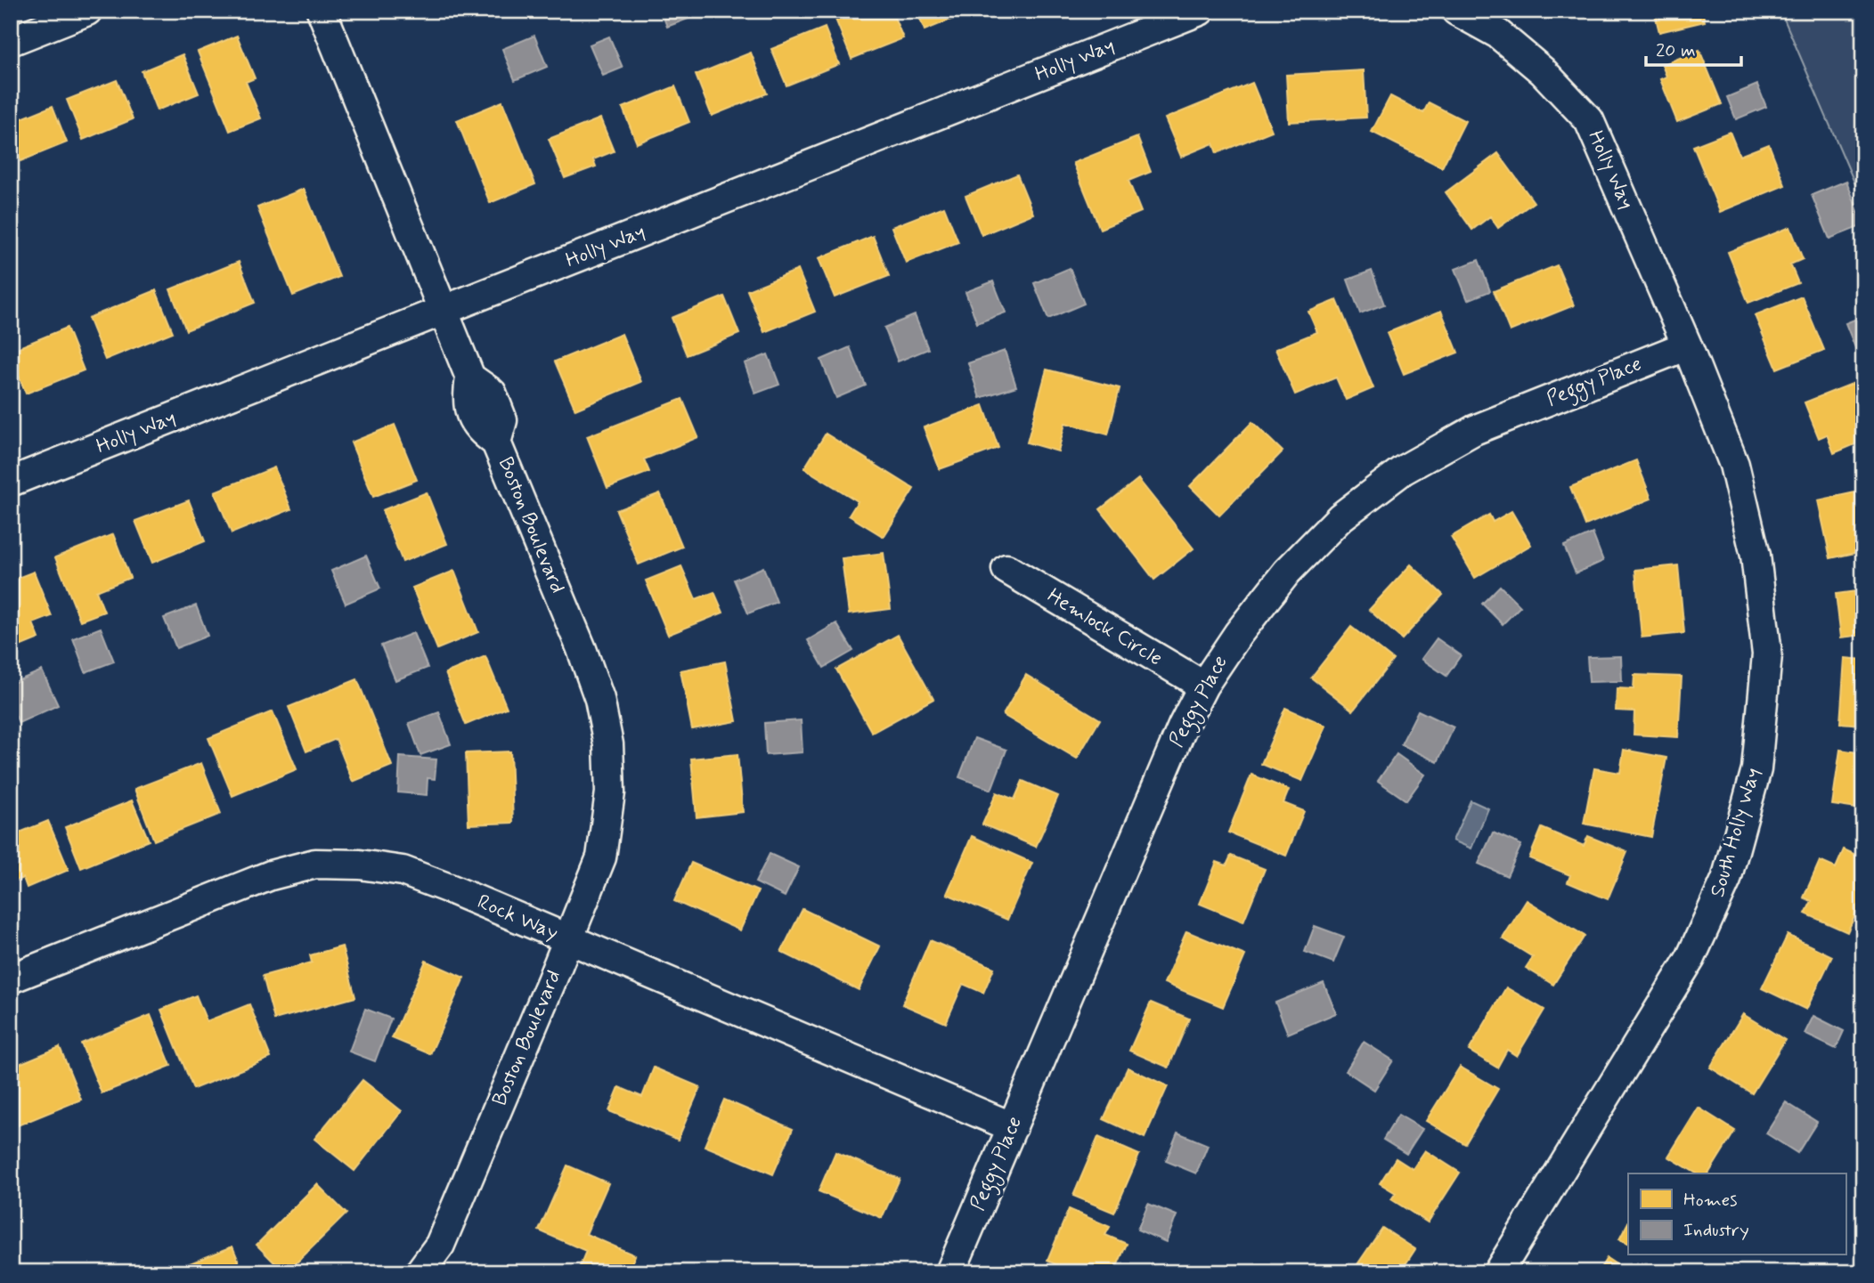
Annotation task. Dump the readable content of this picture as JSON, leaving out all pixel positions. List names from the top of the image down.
{
  "streets": {
    "street": [
      "Holly Way",
      "Peggy Place",
      "Boston Boulevard",
      "Hemlock Circle",
      "South Holly Way",
      "Rock Way"
    ]
  },
  "crossings": [
    ["Holly Way", "Peggy Place"],
    ["Holly Way", "Boston Boulevard"],
    ["Holly Way", "South Holly Way"],
    ["Peggy Place", "Hemlock Circle"],
    ["Peggy Place", "South Holly Way"],
    ["Peggy Place", "Rock Way"],
    ["Boston Boulevard", "Rock Way"]
  ],
  "legend": ["Homes", "Industry"],
  "scale_bar": "20 m"
}
